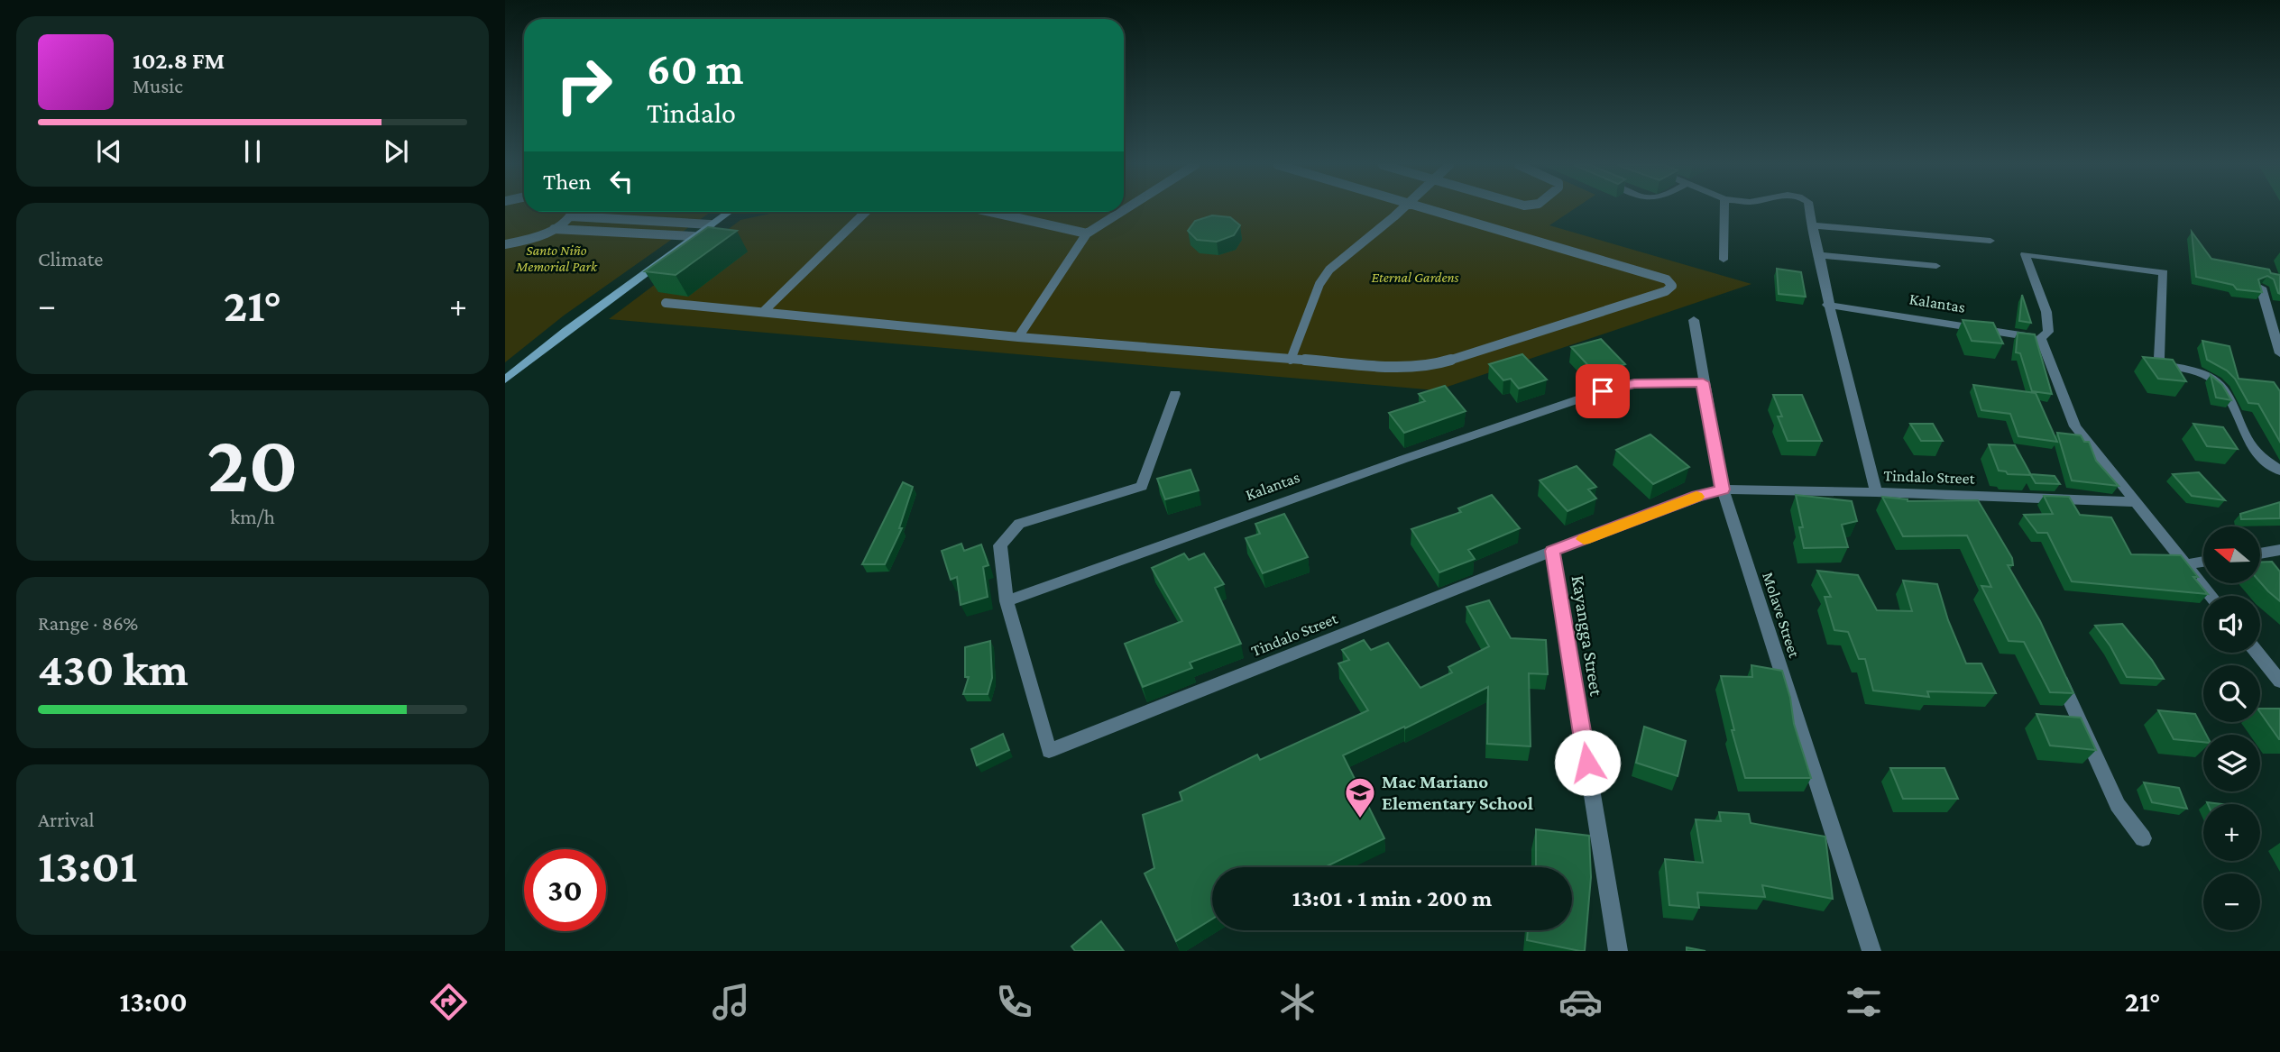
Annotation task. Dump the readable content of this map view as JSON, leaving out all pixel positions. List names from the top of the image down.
{
  "streets": {
    "street": [
      "Kalantas",
      "Tindalo Street",
      "Molave Street",
      "Kayangga Street"
    ]
  },
  "crossings": [
    ["Kalantas", "Tindalo Street"],
    ["Kalantas", "Molave Street"],
    ["Tindalo Street", "Molave Street"],
    ["Tindalo Street", "Kayangga Street"]
  ],
  "parks": ["Santo Niño Memorial Park", "Eternal Gardens"],
  "places": {
    "school or university": ["Mac Mariano Elementary School"]
  },
  "north": "left",
  "page": {
    "turn": ["60 m", "Tindalo"],
    "song": ["102.8 FM", "Music"],
    "then": "Then",
    "tile": [
      "Climate",
      ["20", "km/h"],
      ["Range · 86%", "430 km"],
      ["Arrival", "13:01"]
    ],
    "heat": ["−", "21°", "+"],
    "map_buttons": ["+", "−"],
    "limit": "30",
    "trip": "13:01 · 1 min · 200 m",
    "tabs": ["13:00", "21°"]
  }
}
